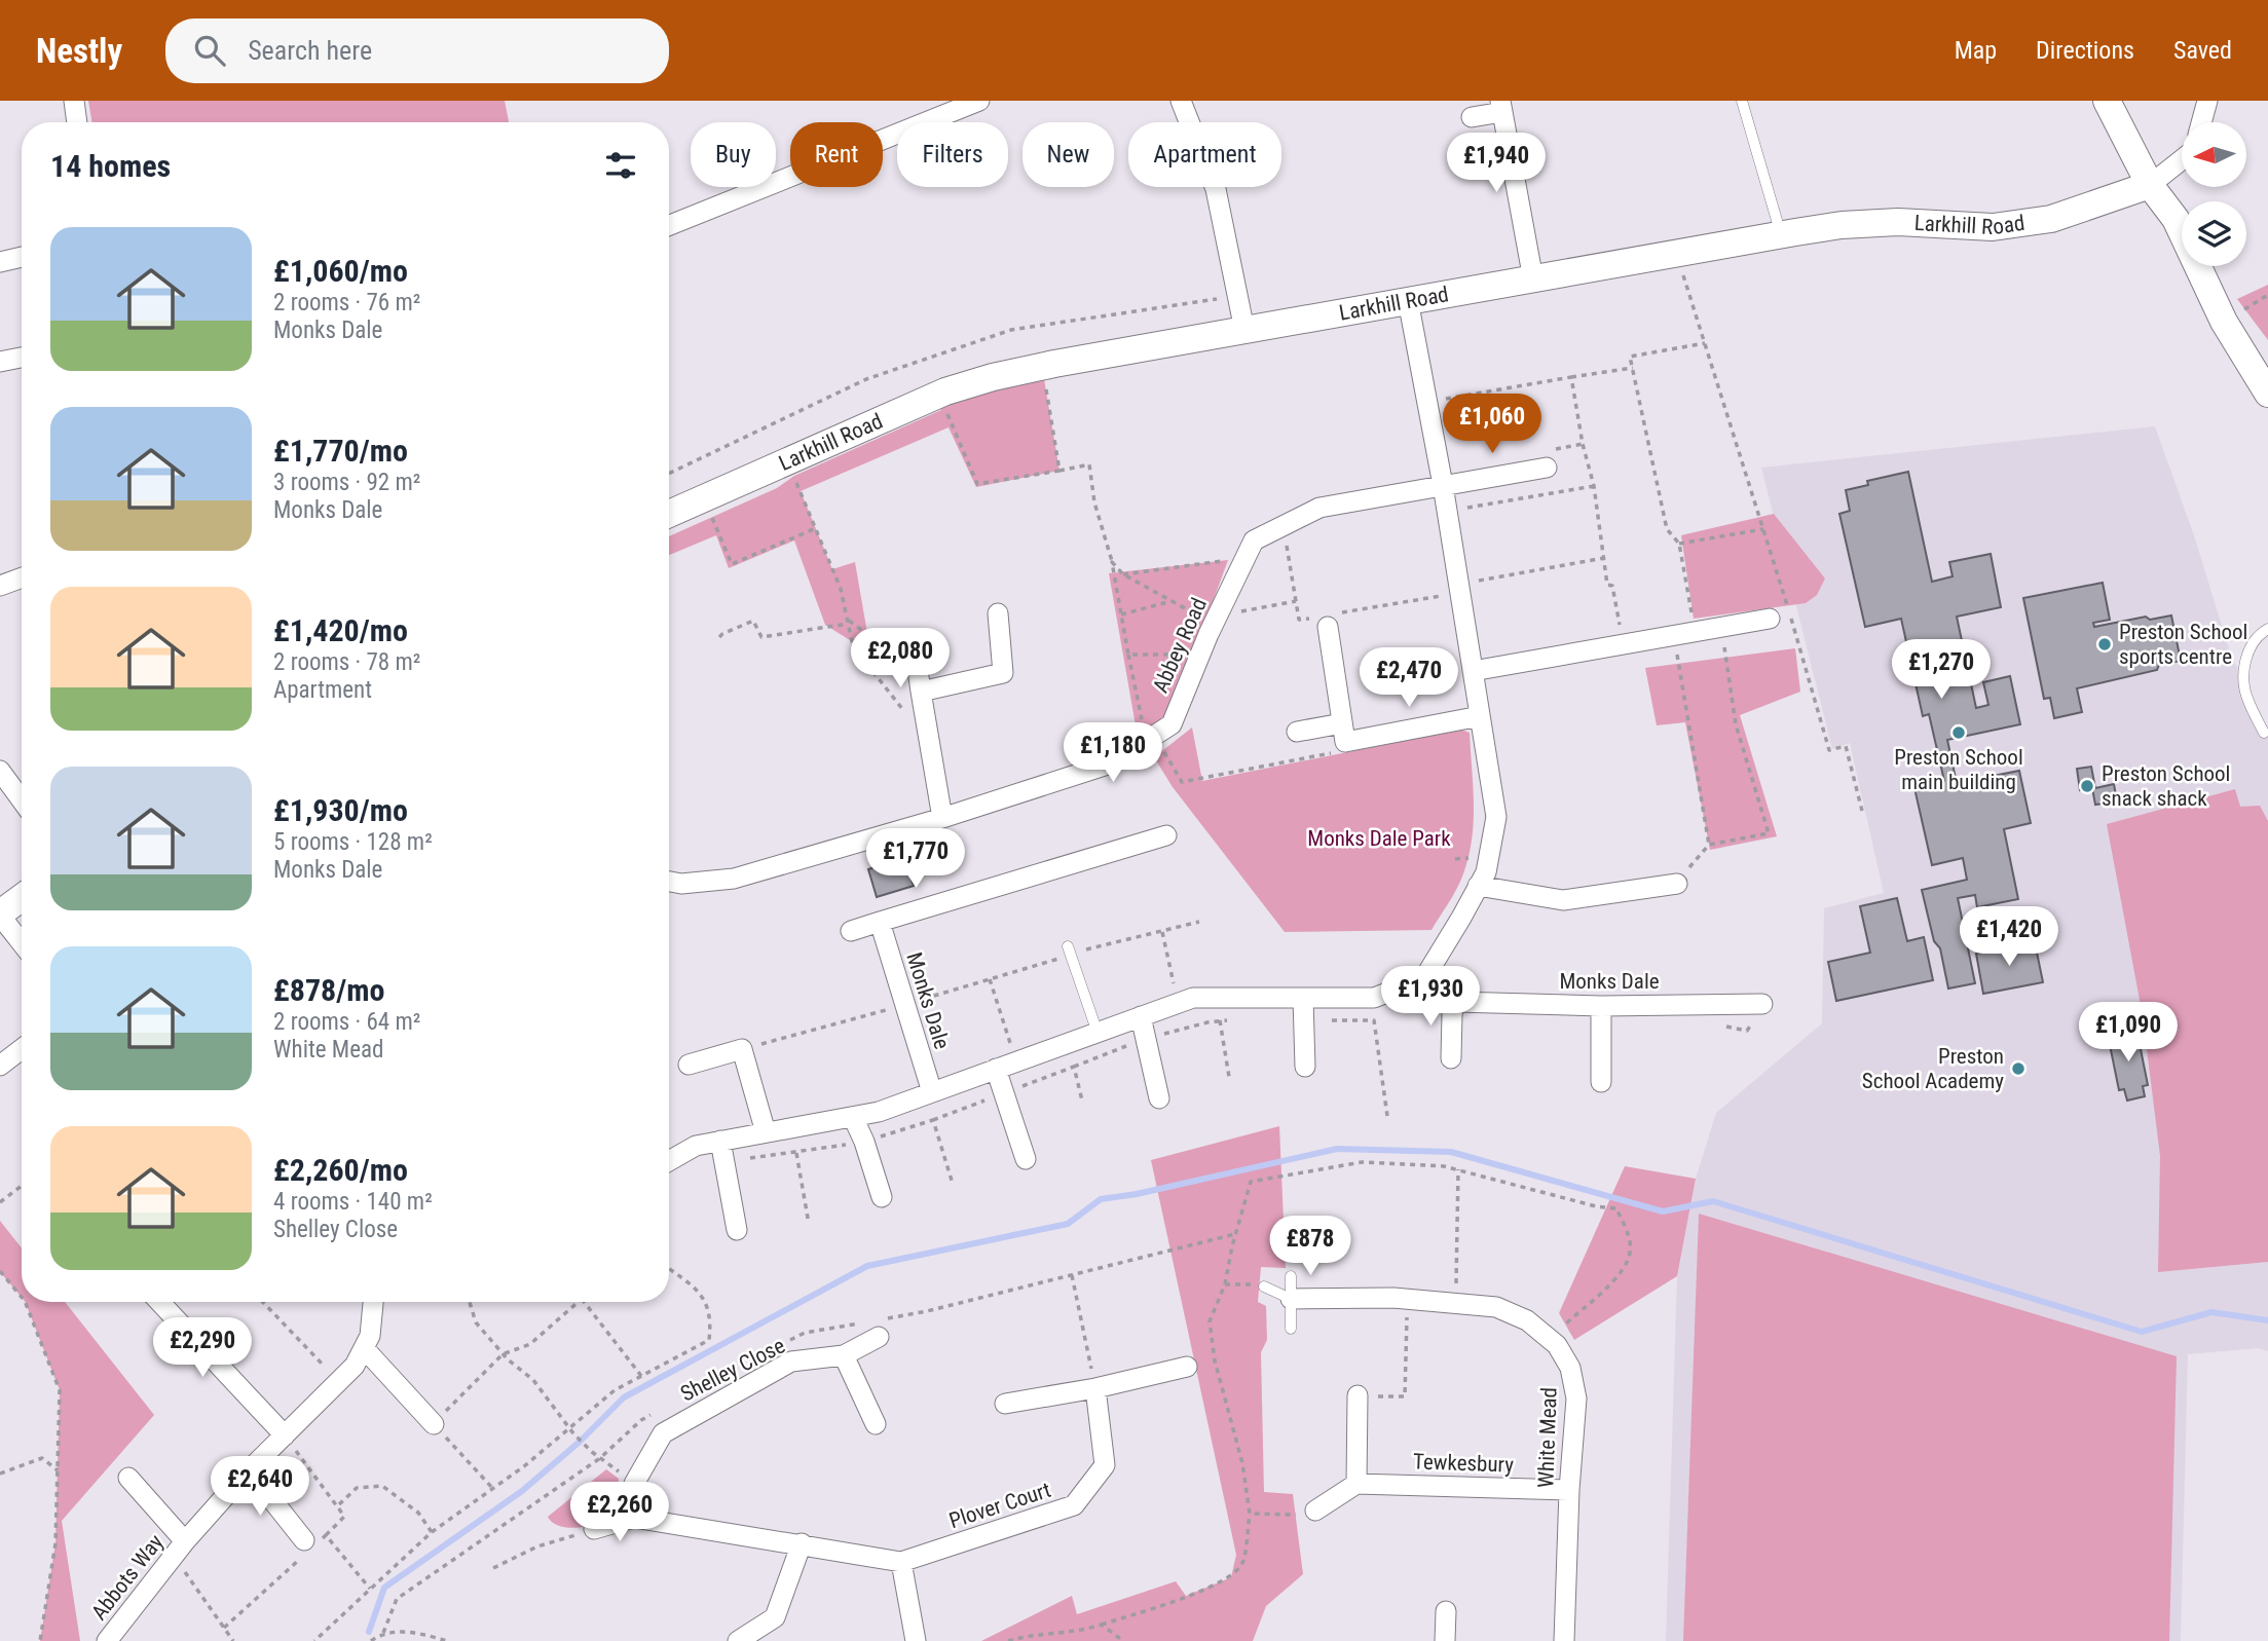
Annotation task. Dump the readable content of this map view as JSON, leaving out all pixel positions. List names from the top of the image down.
{
  "streets": {
    "street": [
      "Larkhill Road",
      "Abbey Road",
      "Monks Dale",
      "Shelley Close",
      "White Mead",
      "Tewkesbury",
      "Plover Court",
      "Abbots Way"
    ]
  },
  "crossings": [
    ["White Mead", "Tewkesbury"]
  ],
  "parks": ["Monks Dale Park"],
  "places": [
    "Preston School sports centre",
    "Preston School main building",
    "Preston School snack shack",
    "Preston School Academy"
  ],
  "north": "left",
  "page": {
    "header": "Nestly",
    "search": "Search here",
    "nav": ["Map", "Directions", "Saved"],
    "chip": [
      "Buy",
      "Rent",
      "Filters",
      "New",
      "Apartment"
    ],
    "heading": "14 homes",
    "price": [
      "£1,940",
      "£1,060",
      "£2,080",
      "£1,270",
      "£2,470",
      "£1,180",
      "£1,770",
      "£1,420",
      "£1,930",
      "£1,090",
      "£878",
      "£2,290",
      "£2,640",
      "£2,260"
    ],
    "list": [
      {
        "name": "£1,060/mo",
        "note": "2 rooms · 76 m² · Monks Dale"
      },
      {
        "name": "£1,770/mo",
        "note": "3 rooms · 92 m² · Monks Dale"
      },
      {
        "name": "£1,420/mo",
        "note": "2 rooms · 78 m² · Apartment"
      },
      {
        "name": "£1,930/mo",
        "note": "5 rooms · 128 m² · Monks Dale"
      },
      {
        "name": "£878/mo",
        "note": "2 rooms · 64 m² · White Mead"
      },
      {
        "name": "£2,260/mo",
        "note": "4 rooms · 140 m² · Shelley Close"
      }
    ]
  }
}
